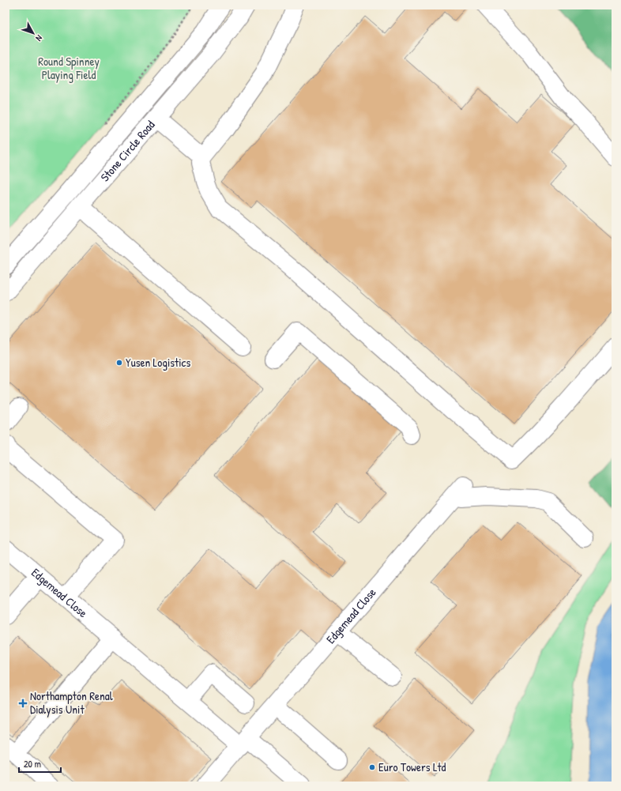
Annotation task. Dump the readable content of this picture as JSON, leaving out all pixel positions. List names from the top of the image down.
{
  "streets": {
    "street": ["Stone Circle Road", "Edgemead Close"]
  },
  "parks": ["Round Spinney Playing Field"],
  "places": {
    "other": ["Yusen Logistics", "Euro Towers Ltd"],
    "health": ["Northampton Renal Dialysis Unit"]
  },
  "scale_bar": "20 m",
  "north": "bottom right"
}
